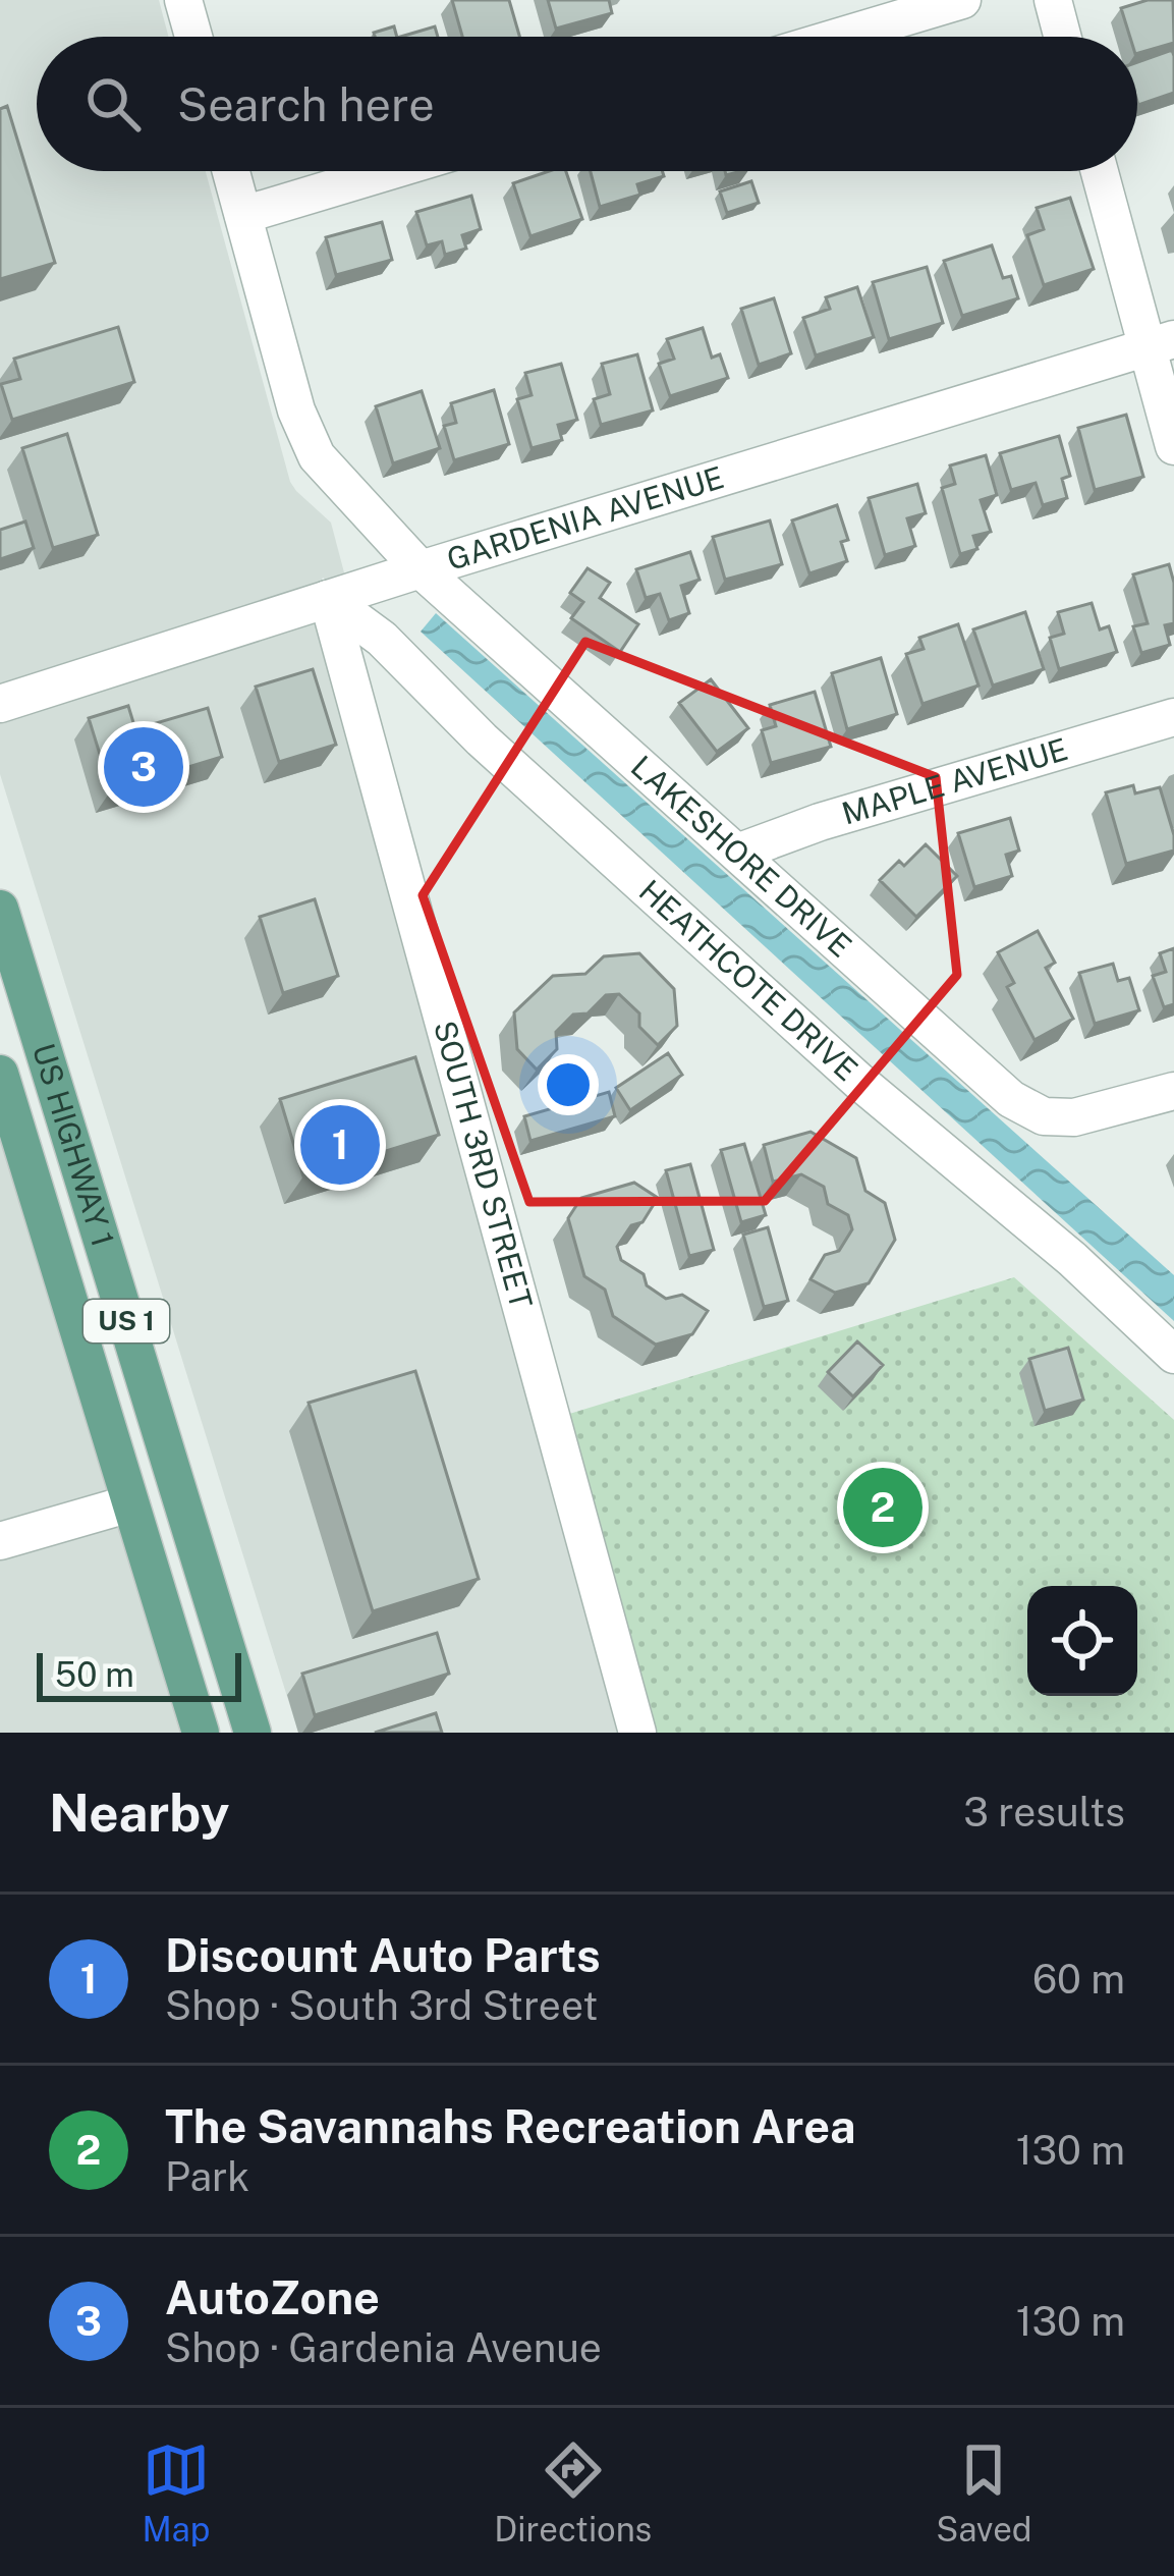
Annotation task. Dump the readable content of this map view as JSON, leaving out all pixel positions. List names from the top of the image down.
{
  "streets": {
    "main road": ["US HIGHWAY 1", "US 1"],
    "street": [
      "GARDENIA AVENUE",
      "MAPLE AVENUE",
      "LAKESHORE DRIVE",
      "HEATHCOTE DRIVE",
      "SOUTH 3RD STREET"
    ]
  },
  "crossings": [
    ["GARDENIA AVENUE", "LAKESHORE DRIVE"],
    ["GARDENIA AVENUE", "HEATHCOTE DRIVE"],
    ["GARDENIA AVENUE", "SOUTH 3RD STREET"],
    ["MAPLE AVENUE", "LAKESHORE DRIVE"],
    ["HEATHCOTE DRIVE", "SOUTH 3RD STREET"]
  ],
  "scale_bar": "50 m",
  "page": {
    "search": "Search here",
    "pins": ["3", "1", "2"],
    "scale": "50 m",
    "heading": ["Nearby", "3 results"],
    "list": [
      {
        "mark": "1",
        "name": "Discount Auto Parts",
        "note": "Shop · South 3rd Street",
        "value": "60 m"
      },
      {
        "mark": "2",
        "name": "The Savannahs Recreation Area",
        "note": "Park",
        "value": "130 m"
      },
      {
        "mark": "3",
        "name": "AutoZone",
        "note": "Shop · Gardenia Avenue",
        "value": "130 m"
      }
    ],
    "nav": ["Map", "Directions", "Saved"]
  }
}
